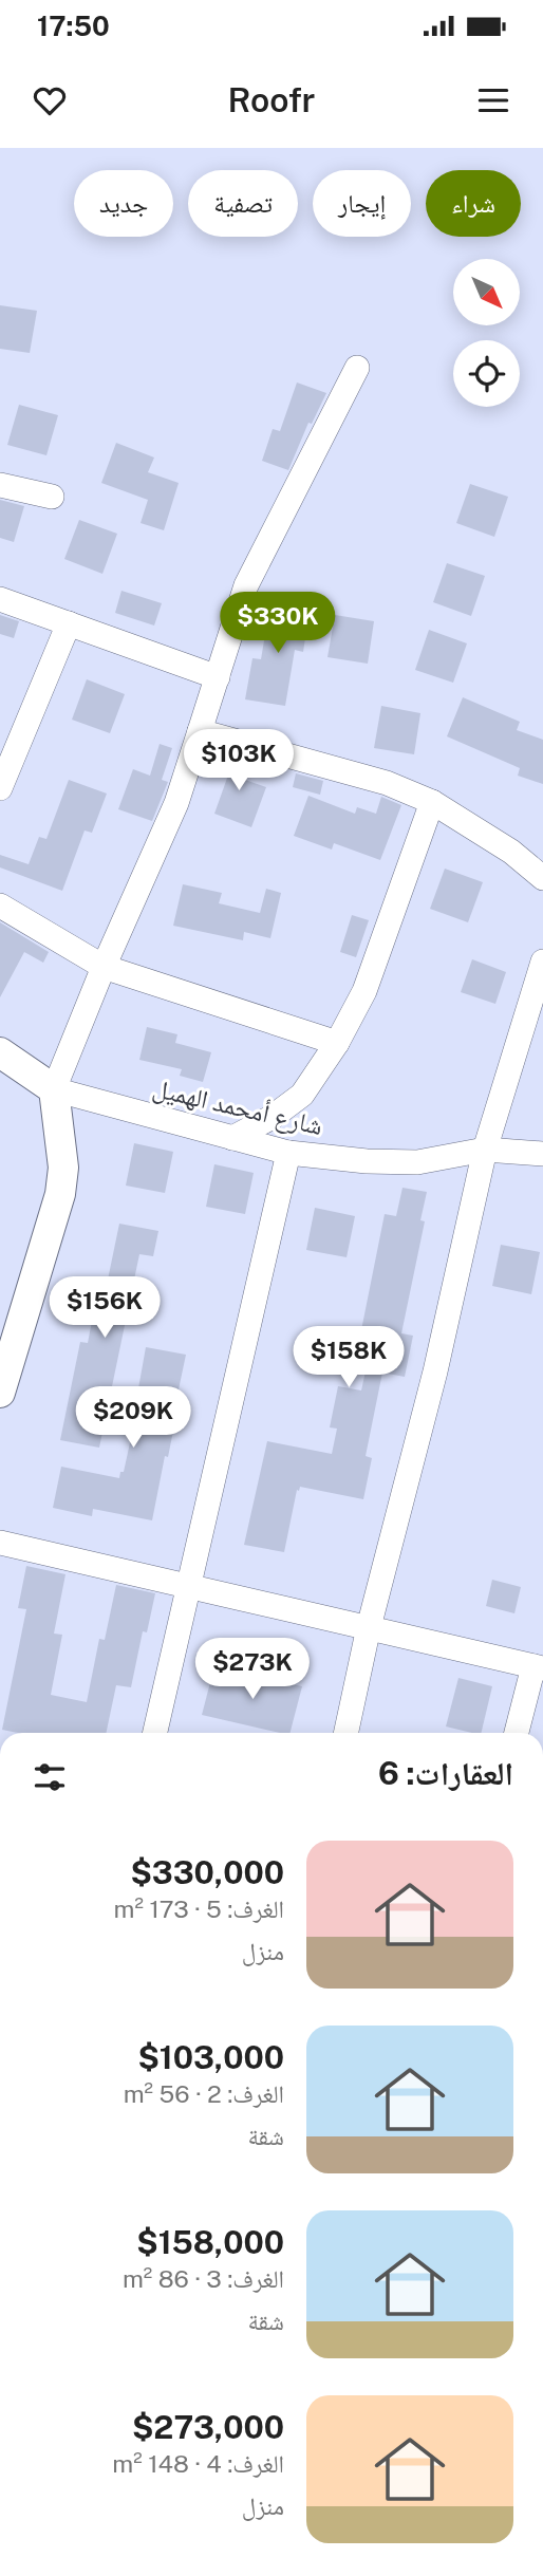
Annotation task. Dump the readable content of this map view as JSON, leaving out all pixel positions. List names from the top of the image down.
{
  "streets": {
    "street": ["شارع أمحمد الهميل"]
  },
  "north": "bottom right",
  "page": {
    "status": "17:50",
    "header": "Roofr",
    "chip": [
      "شراء",
      "إيجار",
      "تصفية",
      "جديد"
    ],
    "price": [
      "$330K",
      "$103K",
      "$156K",
      "$158K",
      "$209K",
      "$273K"
    ],
    "heading": "العقارات: 6",
    "list": [
      {
        "name": "$330,000",
        "note": "الغرف: 5 · 173 m² · منزل"
      },
      {
        "name": "$103,000",
        "note": "الغرف: 2 · 56 m² · شقة"
      },
      {
        "name": "$158,000",
        "note": "الغرف: 3 · 86 m² · شقة"
      },
      {
        "name": "$273,000",
        "note": "الغرف: 4 · 148 m² · منزل"
      }
    ]
  }
}
